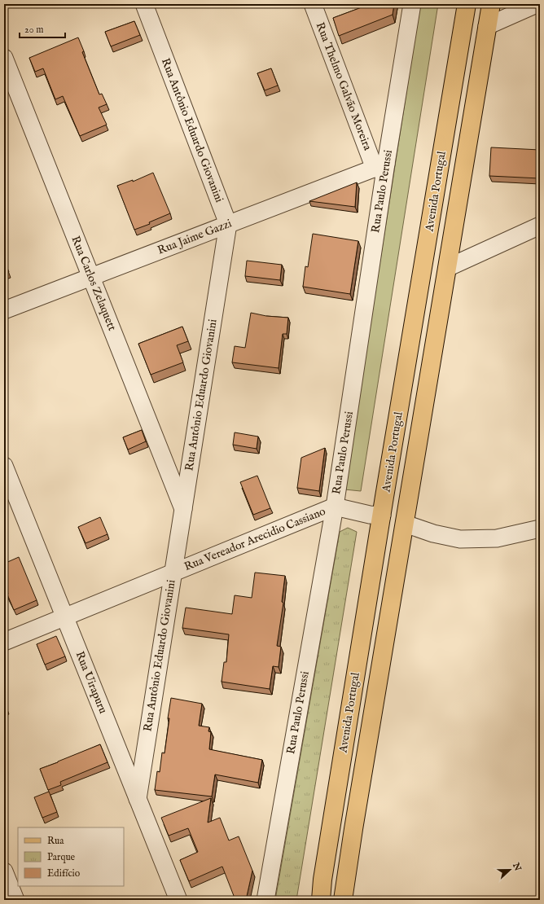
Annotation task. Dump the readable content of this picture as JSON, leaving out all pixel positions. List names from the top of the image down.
{
  "streets": {
    "main road": ["Avenida Portugal"],
    "street": [
      "Rua Thelmo Galvão Moreira",
      "Rua Antônio Eduardo Giovanini",
      "Rua Paulo Perussi",
      "Rua Jaime Gazzi",
      "Rua Carlos Zelaquett",
      "Rua Vereador Arecidio Cassiano",
      "Rua Uirapuru"
    ]
  },
  "crossings": [
    ["Rua Thelmo Galvão Moreira", "Rua Paulo Perussi"],
    ["Rua Thelmo Galvão Moreira", "Rua Jaime Gazzi"],
    ["Rua Antônio Eduardo Giovanini", "Rua Jaime Gazzi"],
    ["Rua Antônio Eduardo Giovanini", "Rua Carlos Zelaquett"],
    ["Rua Antônio Eduardo Giovanini", "Rua Vereador Arecidio Cassiano"],
    ["Rua Antônio Eduardo Giovanini", "Rua Uirapuru"],
    ["Rua Paulo Perussi", "Rua Jaime Gazzi"],
    ["Rua Paulo Perussi", "Rua Vereador Arecidio Cassiano"],
    ["Avenida Portugal", "Rua Vereador Arecidio Cassiano"],
    ["Rua Jaime Gazzi", "Rua Carlos Zelaquett"],
    ["Rua Vereador Arecidio Cassiano", "Rua Uirapuru"]
  ],
  "legend": ["Rua", "Parque", "Edifício"],
  "scale_bar": "20 m",
  "north": "right"
}
